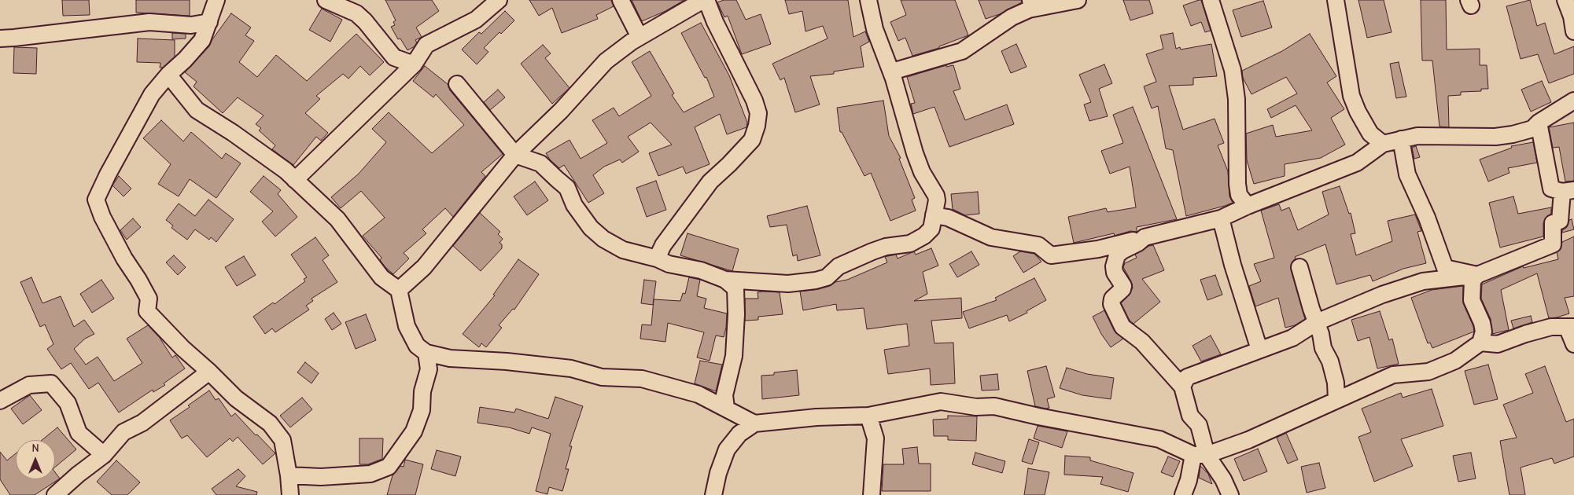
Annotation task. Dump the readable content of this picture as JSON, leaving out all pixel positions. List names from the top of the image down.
{
  "north": "top"
}
